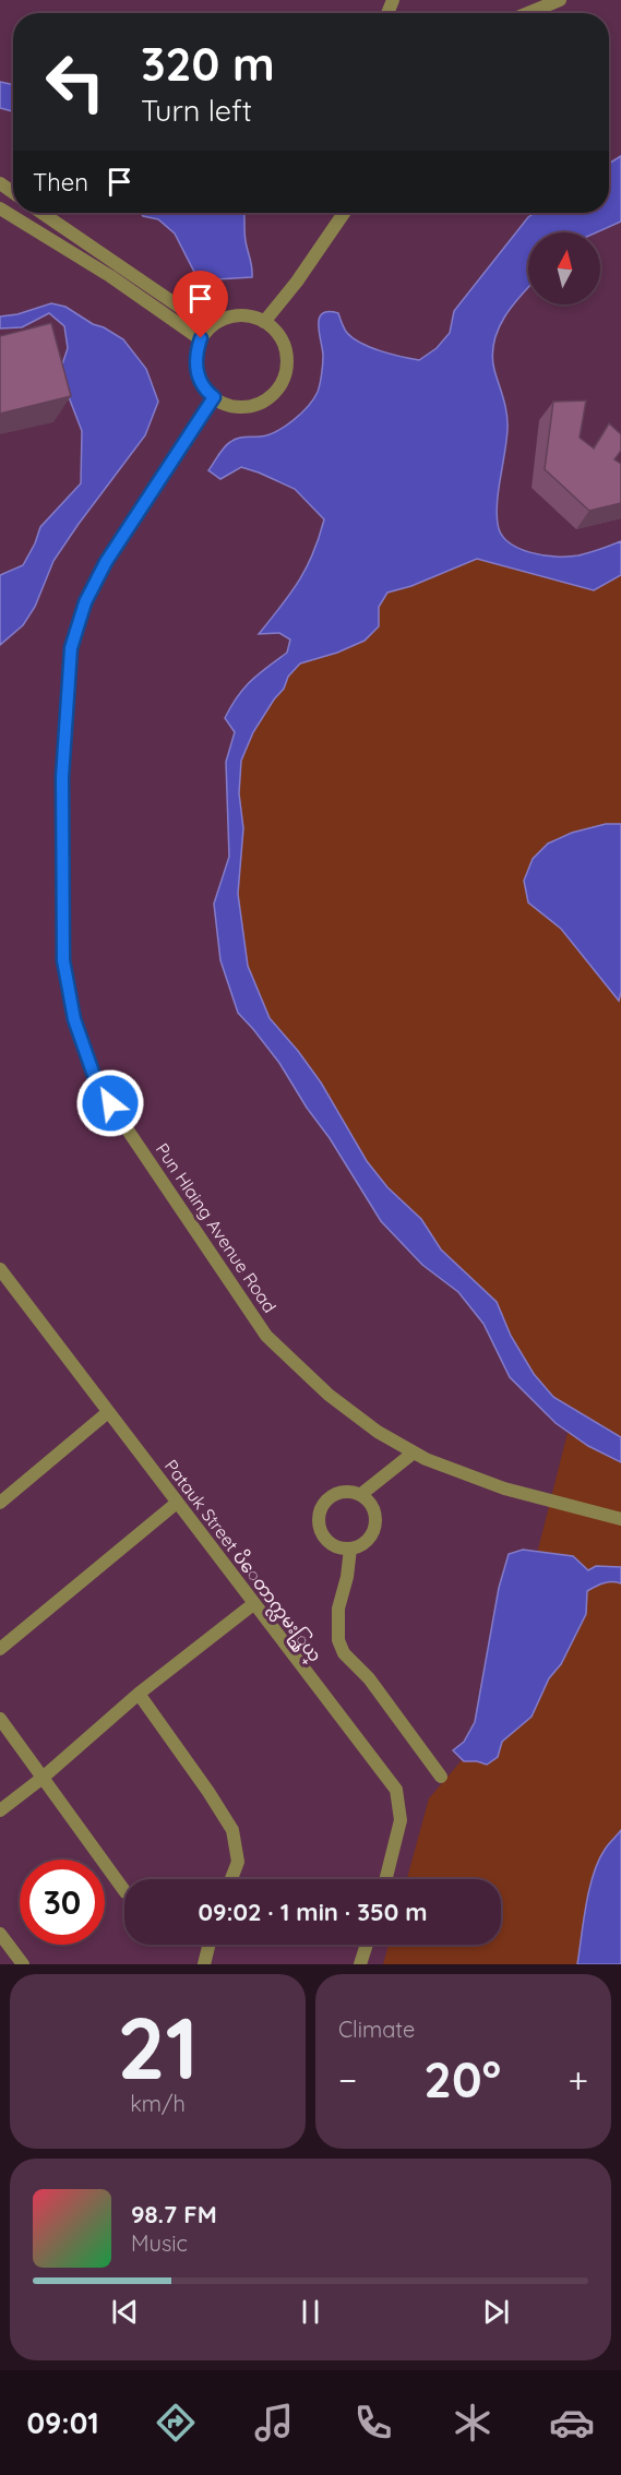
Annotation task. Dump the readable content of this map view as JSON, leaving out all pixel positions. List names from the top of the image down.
{
  "streets": {
    "street": ["Pun Hlaing Avenue Road", "Patauk Street ပိေတာက္လမး္သြယ္"]
  },
  "north": "top",
  "page": {
    "turn": ["320 m", "Turn left"],
    "then": "Then",
    "limit": "30",
    "trip": "09:02 · 1 min · 350 m",
    "tile": [
      ["21", "km/h"],
      "Climate"
    ],
    "heat": ["−", "20°", "+"],
    "song": ["98.7 FM", "Music"],
    "tabs": "09:01"
  }
}
